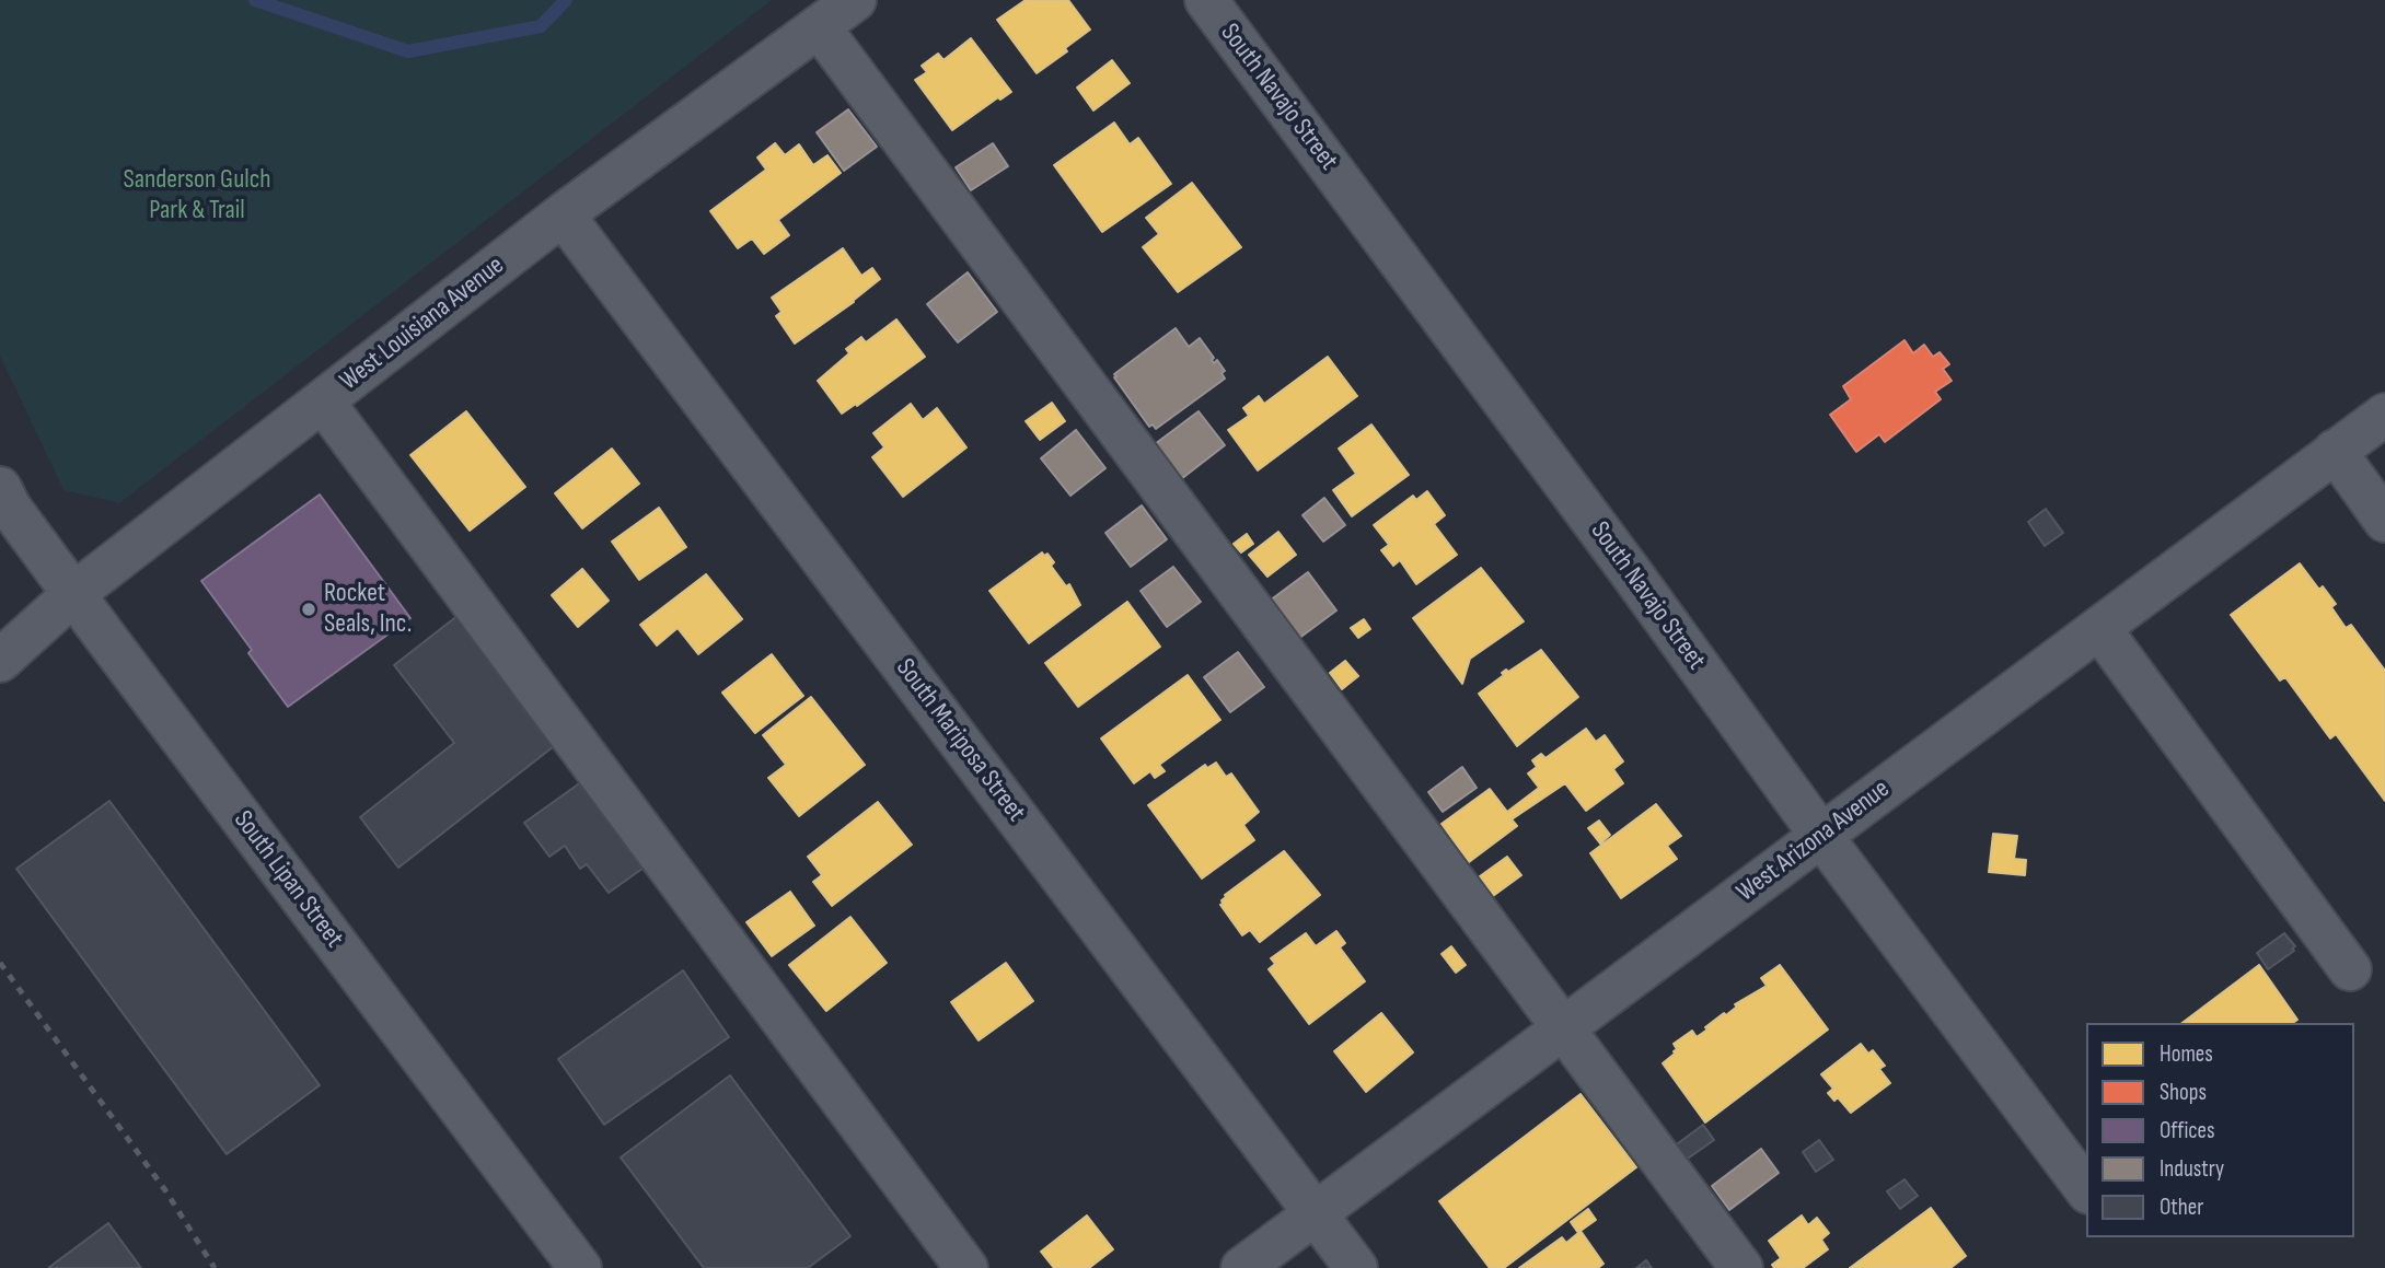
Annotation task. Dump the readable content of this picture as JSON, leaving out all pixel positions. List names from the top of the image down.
{
  "streets": {
    "street": [
      "South Navajo Street",
      "West Louisiana Avenue",
      "South Mariposa Street",
      "West Arizona Avenue",
      "South Lipan Street"
    ]
  },
  "crossings": [
    ["South Navajo Street", "West Arizona Avenue"],
    ["West Louisiana Avenue", "South Mariposa Street"],
    ["West Louisiana Avenue", "South Lipan Street"],
    ["South Mariposa Street", "West Arizona Avenue"]
  ],
  "parks": ["Sanderson Gulch Park & Trail"],
  "places": ["Rocket Seals, Inc."],
  "legend": [
    "Homes",
    "Shops",
    "Offices",
    "Industry",
    "Other"
  ]
}
